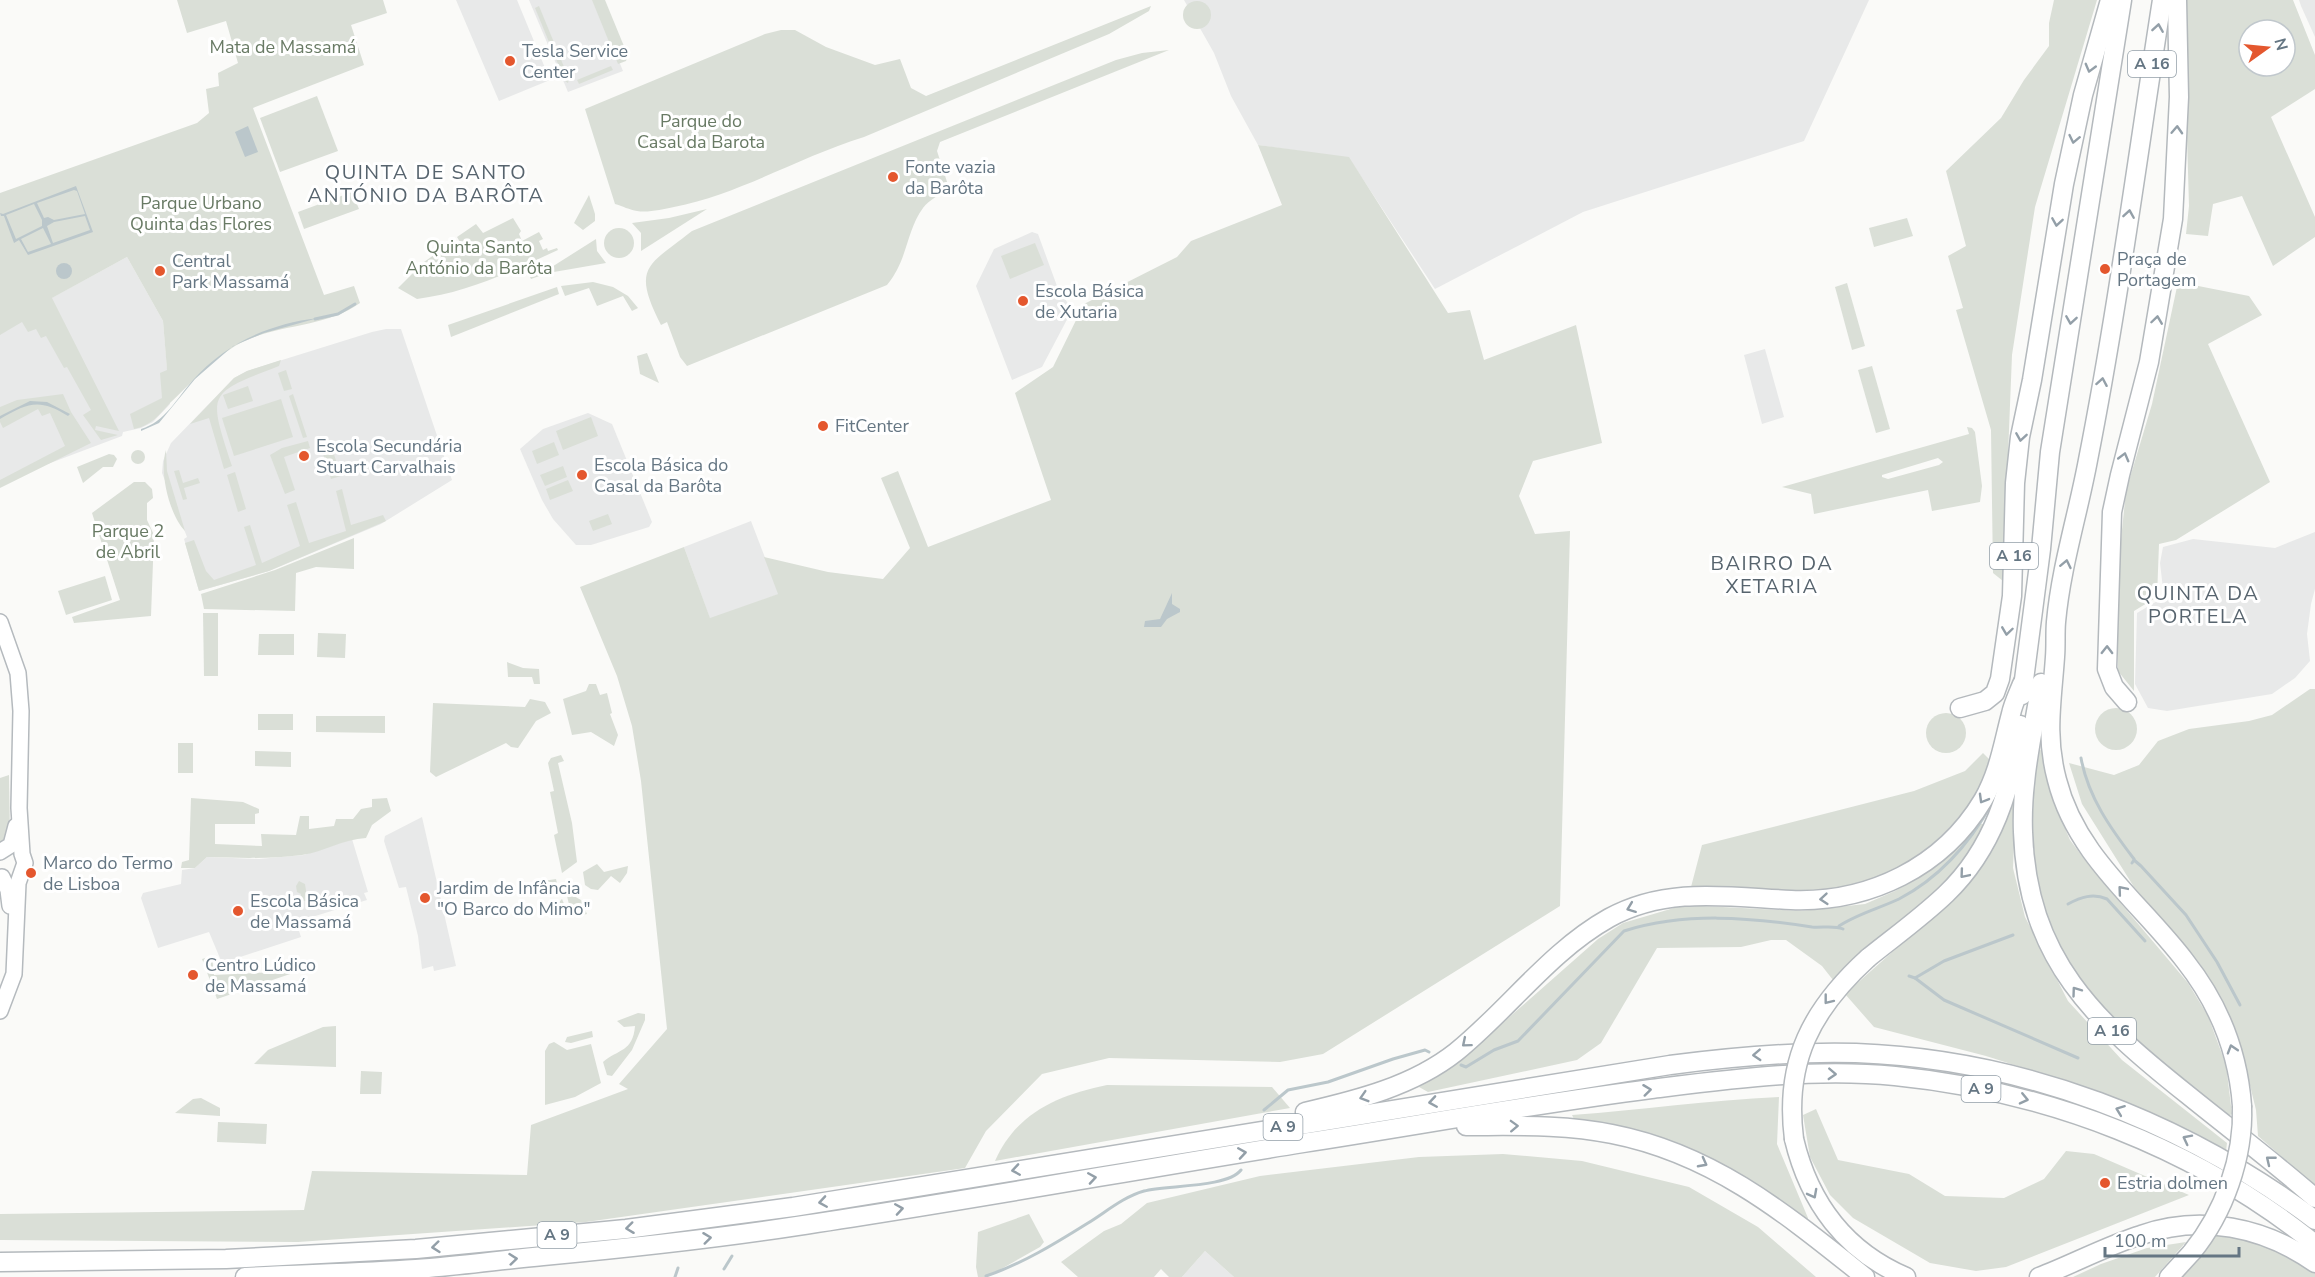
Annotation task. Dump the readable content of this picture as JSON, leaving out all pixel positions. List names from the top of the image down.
{
  "streets": {
    "highway": ["A 16", "A 9"]
  },
  "districts": ["QUINTA DE SANTO ANTÓNIO DA BARÔTA", "BAIRRO DA XETARIA", "QUINTA DA PORTELA"],
  "parks": [
    "Mata de Massamá",
    "Parque do Casal da Barota",
    "Parque Urbano Quinta das Flores",
    "Quinta Santo António da Barôta",
    "Parque 2 de Abril"
  ],
  "places": [
    "Tesla Service Center",
    "Fonte vazia da Barôta",
    "Praça de Portagem",
    "Central Park Massamá",
    "Escola Básica de Xutaria",
    "FitCenter",
    "Escola Secundária Stuart Carvalhais",
    "Escola Básica do Casal da Barôta",
    "Marco do Termo de Lisboa",
    "Jardim de Infância \"O Barco do Mimo\"",
    "Escola Básica de Massamá",
    "Centro Lúdico de Massamá",
    "Estria dolmen"
  ],
  "scale_bar": "100 m",
  "north": "right"
}
